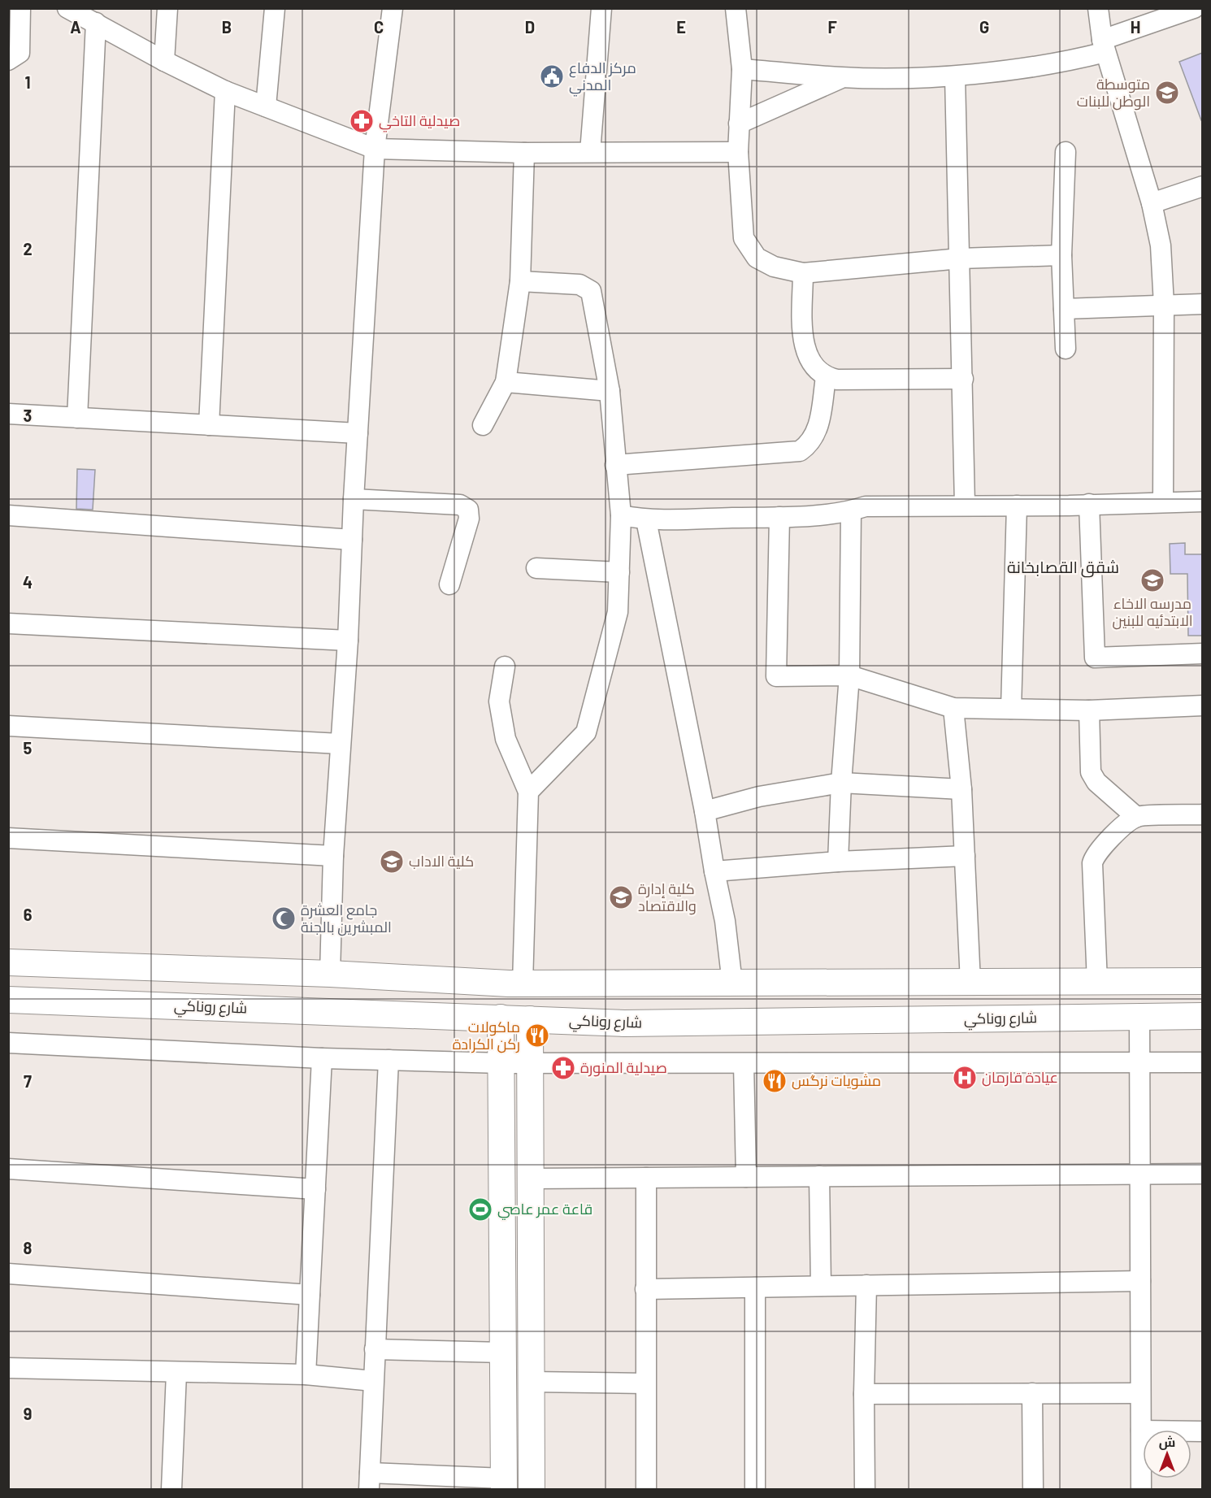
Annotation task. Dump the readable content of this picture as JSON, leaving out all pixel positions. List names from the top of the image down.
{
  "streets": {
    "main road": ["شارع روناكي"]
  },
  "districts": ["شقق القصابخانة"],
  "places": {
    "public building": ["مركز الدفاع المدني"],
    "school or university": [
      "متوسطة الوطن للبنات",
      "مدرسه الاخاء الابتدئيه للبنين",
      "كلية الاداب",
      "كلية إدارة والاقتصاد"
    ],
    "pharmacy": ["صيدلية التاخي", "صيدلية المنورة"],
    "mosque": ["جامع العشرة المبشرين بالجنة"],
    "restaurant": ["ماكولات ركن الكرادة", "مشويات نرگس"],
    "hospital": ["عيادة قارمان"],
    "sports": ["قاعة عمر عاصي"]
  },
  "north": "top",
  "grid": {
    "columns": [
      "A",
      "B",
      "C",
      "D",
      "E",
      "F",
      "G",
      "H"
    ],
    "rows": [
      "1",
      "2",
      "3",
      "4",
      "5",
      "6",
      "7",
      "8",
      "9"
    ]
  }
}
